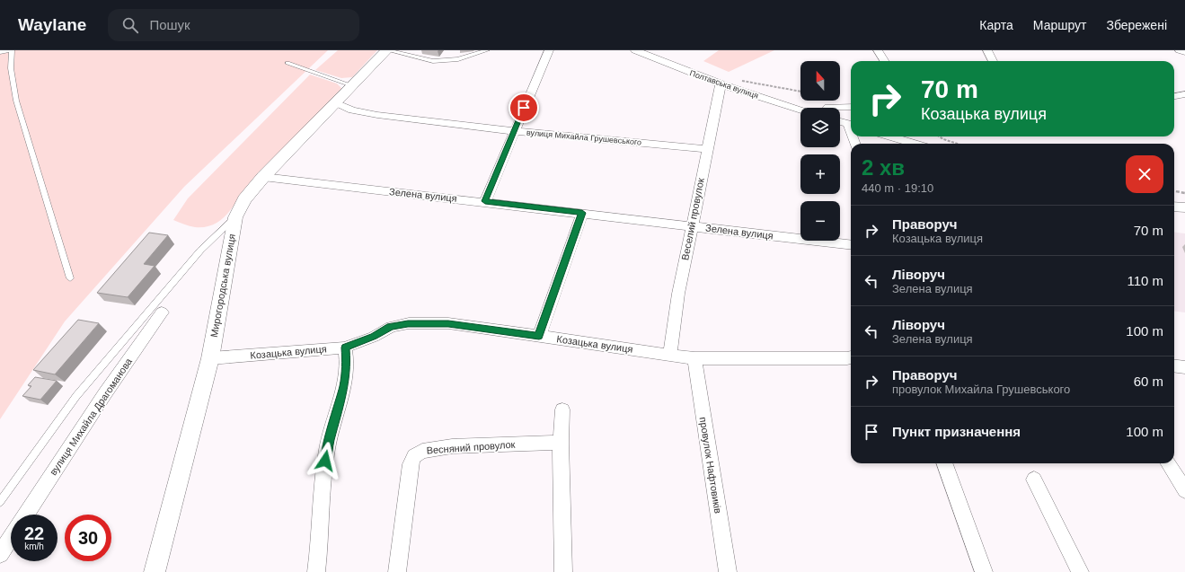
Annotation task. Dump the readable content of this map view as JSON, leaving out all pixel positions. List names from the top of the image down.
{
  "streets": {
    "street": [
      "Полтавська вулиця",
      "вулиця Михайла Грушевського",
      "Зелена вулиця",
      "Веселий провулок",
      "Мирогородська вулиця",
      "Козацька вулиця",
      "вулиця Михайла Драгоманова",
      "Весняний провулок",
      "провулок Нафтовиків"
    ]
  },
  "crossings": [
    ["Полтавська вулиця", "Веселий провулок"],
    ["вулиця Михайла Грушевського", "Веселий провулок"],
    ["вулиця Михайла Грушевського", "Мирогородська вулиця"],
    ["Зелена вулиця", "Веселий провулок"],
    ["Зелена вулиця", "Мирогородська вулиця"],
    ["Веселий провулок", "Козацька вулиця"],
    ["Мирогородська вулиця", "Козацька вулиця"],
    ["Козацька вулиця", "провулок Нафтовиків"]
  ],
  "north": "top",
  "page": {
    "header": "Waylane",
    "search": "Пошук",
    "nav": ["Карта", "Маршрут", "Збережені"],
    "map_buttons": ["+", "−"],
    "turn": ["70 m", "Козацька вулиця"],
    "heading": ["2 хв", "440 m · 19:10"],
    "list": [
      {
        "name": "Праворуч",
        "note": "Козацька вулиця",
        "value": "70 m"
      },
      {
        "name": "Ліворуч",
        "note": "Зелена вулиця",
        "value": "110 m"
      },
      {
        "name": "Ліворуч",
        "note": "Зелена вулиця",
        "value": "100 m"
      },
      {
        "name": "Праворуч",
        "note": "провулок Михайла Грушевського",
        "value": "60 m"
      },
      {
        "name": "Пункт призначення",
        "value": "100 m"
      }
    ],
    "speed": "22 km/h",
    "limit": "30"
  }
}
